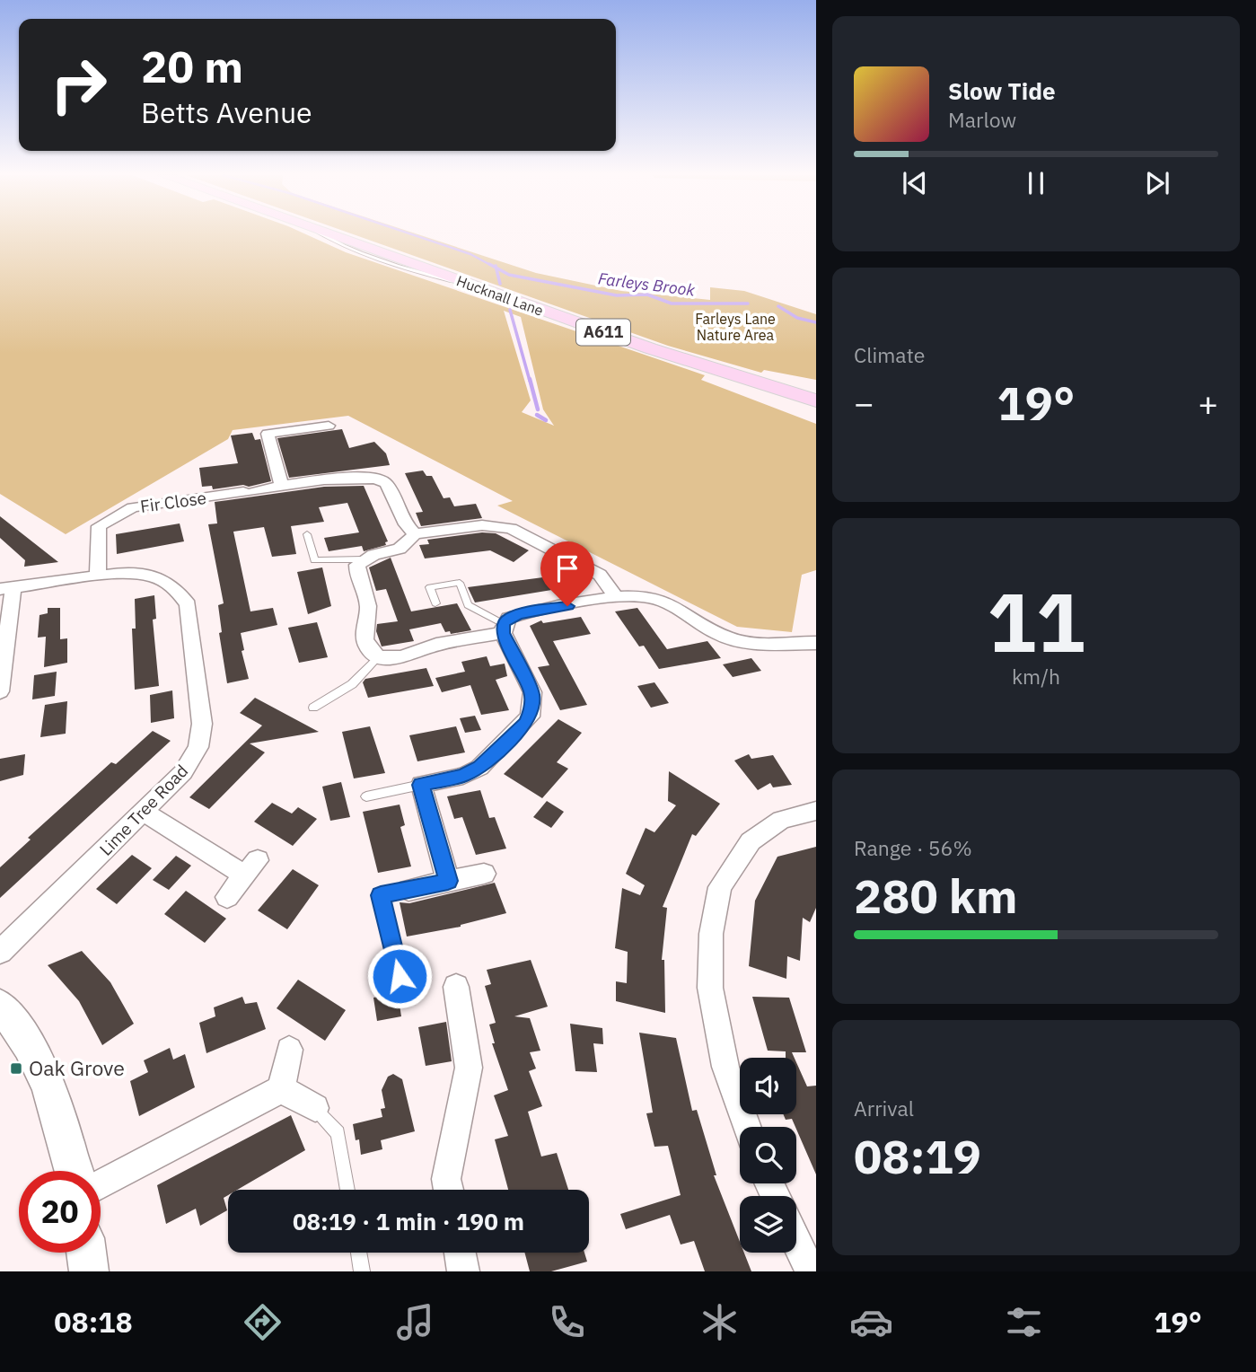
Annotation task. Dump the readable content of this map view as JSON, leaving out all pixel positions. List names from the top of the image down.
{
  "streets": {
    "main road": ["Hucknall Lane", "A611"],
    "street": ["Fir Close", "Lime Tree Road"]
  },
  "crossings": [
    ["Fir Close", "Lime Tree Road"]
  ],
  "water": ["Farleys Brook"],
  "parks": ["Farleys Lane Nature Area"],
  "places": {
    "transit": ["Oak Grove"]
  },
  "page": {
    "turn": ["20 m", "Betts Avenue"],
    "song": ["Slow Tide", "Marlow"],
    "tile": [
      "Climate",
      ["11", "km/h"],
      ["Range · 56%", "280 km"],
      ["Arrival", "08:19"]
    ],
    "heat": ["−", "19°", "+"],
    "limit": "20",
    "trip": "08:19 · 1 min · 190 m",
    "tabs": ["08:18", "19°"]
  }
}
